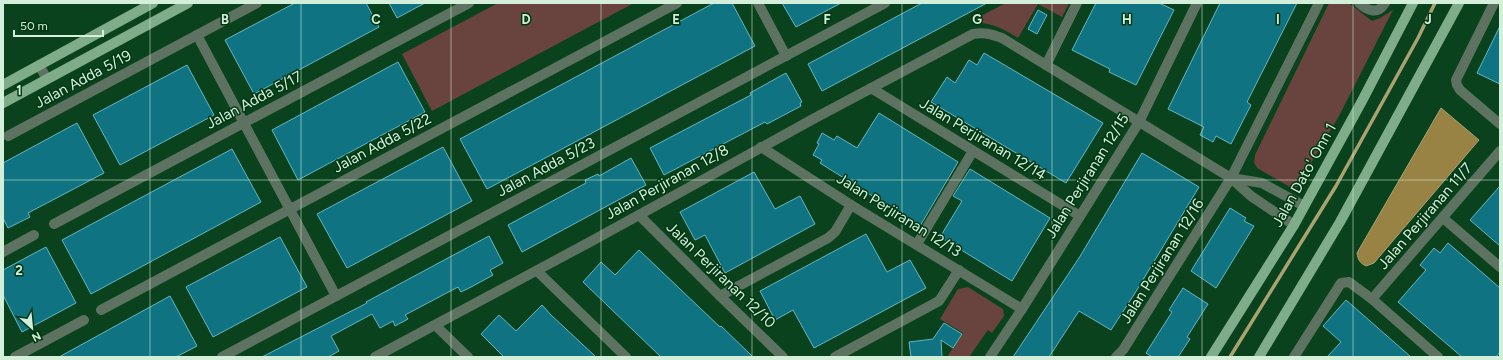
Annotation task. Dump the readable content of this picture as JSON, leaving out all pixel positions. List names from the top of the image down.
{
  "streets": {
    "main road": ["Jalan Dato' Onn 1"],
    "street": [
      "Jalan Adda 5/19",
      "Jalan Adda 5/17",
      "Jalan Perjiranan 12/14",
      "Jalan Adda 5/22",
      "Jalan Adda 5/23",
      "Jalan Perjiranan 12/15",
      "Jalan Perjiranan 12/8",
      "Jalan Perjiranan 12/13",
      "Jalan Perjiranan 11/7",
      "Jalan Perjiranan 12/16",
      "Jalan Perjiranan 12/10"
    ]
  },
  "crossings": [
    ["Jalan Perjiranan 12/14", "Jalan Perjiranan 12/15"],
    ["Jalan Perjiranan 12/14", "Jalan Perjiranan 12/8"],
    ["Jalan Perjiranan 12/15", "Jalan Perjiranan 12/13"],
    ["Jalan Perjiranan 12/8", "Jalan Perjiranan 12/13"],
    ["Jalan Perjiranan 12/8", "Jalan Perjiranan 12/10"]
  ],
  "scale_bar": "50 m",
  "north": "bottom right",
  "grid": {
    "columns": [
      "B",
      "C",
      "D",
      "E",
      "F",
      "G",
      "H",
      "I",
      "J"
    ],
    "rows": ["1", "2"]
  }
}
